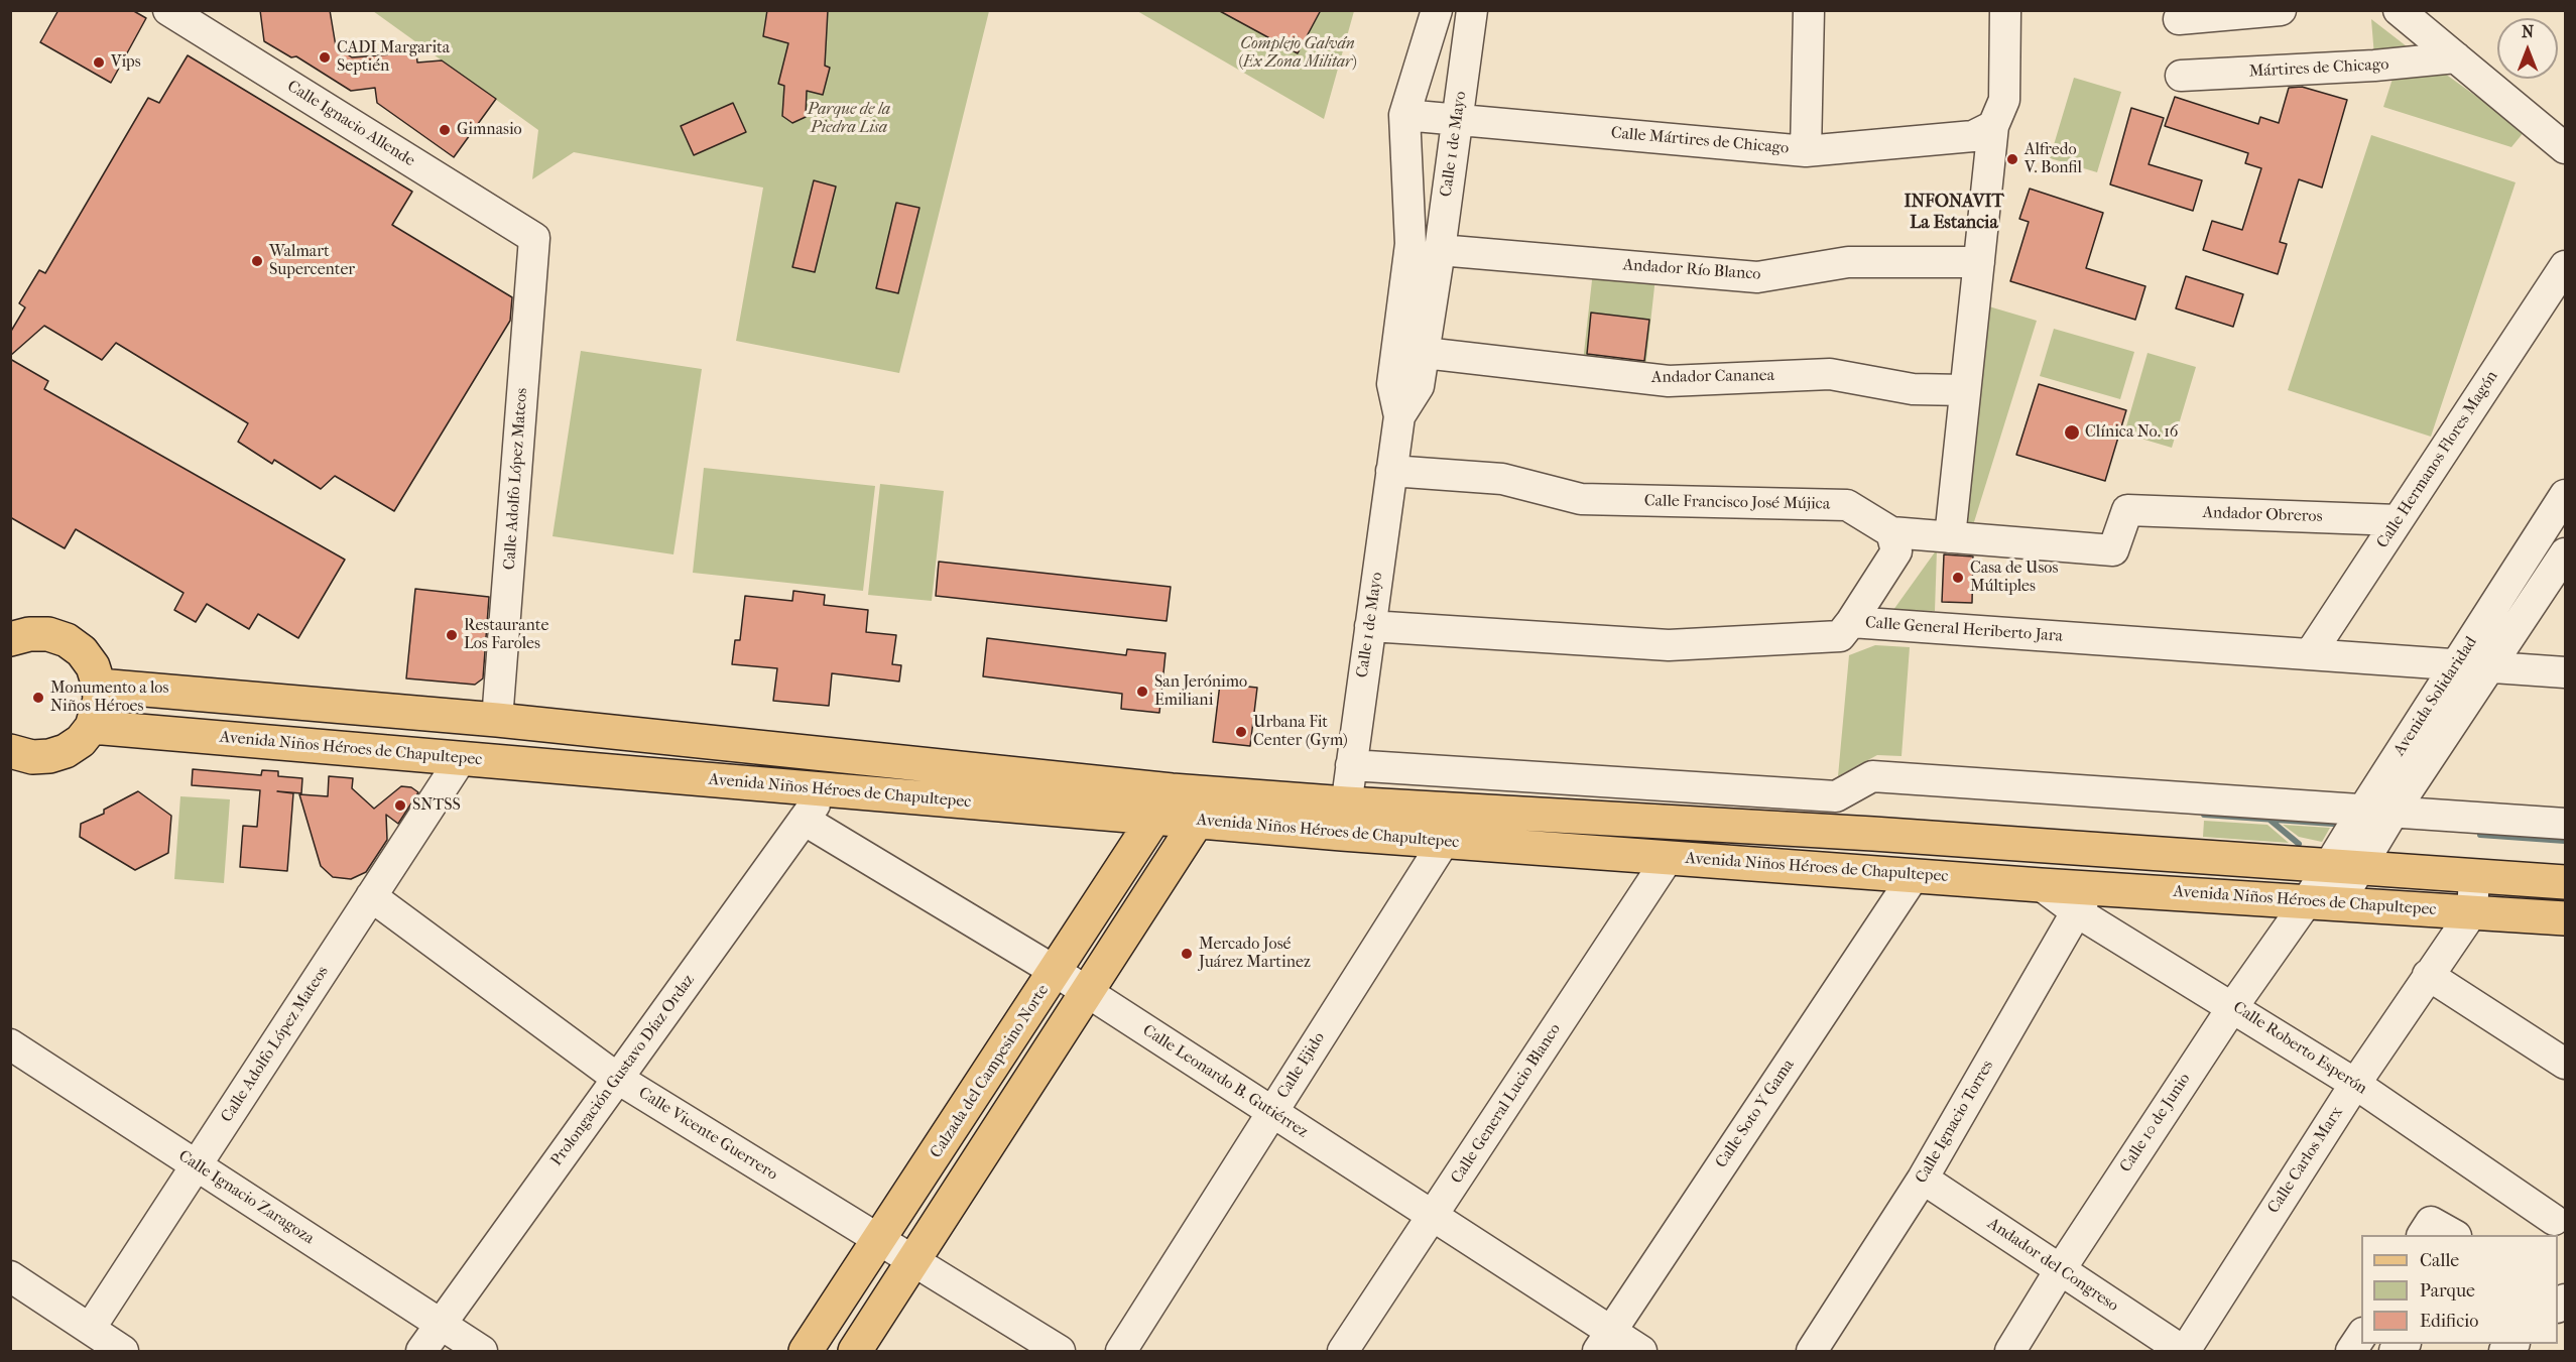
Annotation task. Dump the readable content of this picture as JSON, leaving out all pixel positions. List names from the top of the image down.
{
  "streets": {
    "main road": ["Avenida Niños Héroes de Chapultepec", "Calzada del Campesino Norte"],
    "street": [
      "Mártires de Chicago",
      "Calle Ignacio Allende",
      "Calle Mártires de Chicago",
      "Calle 1 de Mayo",
      "Andador Río Blanco",
      "Andador Cananea",
      "Calle Hermanos Flores Magón",
      "Calle Adolfo López Mateos",
      "Calle Francisco José Mújica",
      "Andador Obreros",
      "Calle General Heriberto Jara",
      "Avenida Solidaridad",
      "Calle Roberto Esperón",
      "Calle Ejido",
      "Prolongación Gustavo Díaz Ordaz",
      "Calle Leonardo B. Gutiérrez",
      "Calle General Lucio Blanco",
      "Calle Soto Y Gama",
      "Calle Ignacio Torres",
      "Calle 10 de Junio",
      "Calle Vicente Guerrero",
      "Calle Carlos Marx",
      "Calle Ignacio Zaragoza",
      "Andador del Congreso"
    ]
  },
  "crossings": [
    ["Calle Ignacio Allende", "Calle Adolfo López Mateos"],
    ["Calle Mártires de Chicago", "Calle 1 de Mayo"],
    ["Calle 1 de Mayo", "Andador Río Blanco"],
    ["Calle 1 de Mayo", "Andador Cananea"],
    ["Calle 1 de Mayo", "Calle Francisco José Mújica"],
    ["Calle 1 de Mayo", "Calle General Heriberto Jara"],
    ["Calle 1 de Mayo", "Avenida Niños Héroes de Chapultepec"],
    ["Calle Hermanos Flores Magón", "Andador Obreros"],
    ["Calle Hermanos Flores Magón", "Calle General Heriberto Jara"],
    ["Calle Adolfo López Mateos", "Avenida Niños Héroes de Chapultepec"],
    ["Calle Adolfo López Mateos", "Calle Vicente Guerrero"],
    ["Calle Adolfo López Mateos", "Calle Ignacio Zaragoza"],
    ["Calle Francisco José Mújica", "Andador Obreros"],
    ["Calle General Heriberto Jara", "Avenida Solidaridad"],
    ["Avenida Solidaridad", "Avenida Niños Héroes de Chapultepec"],
    ["Avenida Solidaridad", "Calle 10 de Junio"],
    ["Avenida Niños Héroes de Chapultepec", "Calle Roberto Esperón"],
    ["Avenida Niños Héroes de Chapultepec", "Calle Ejido"],
    ["Avenida Niños Héroes de Chapultepec", "Prolongación Gustavo Díaz Ordaz"],
    ["Avenida Niños Héroes de Chapultepec", "Calzada del Campesino Norte"],
    ["Avenida Niños Héroes de Chapultepec", "Calle General Lucio Blanco"],
    ["Avenida Niños Héroes de Chapultepec", "Calle Soto Y Gama"],
    ["Avenida Niños Héroes de Chapultepec", "Calle Ignacio Torres"],
    ["Avenida Niños Héroes de Chapultepec", "Calle 10 de Junio"],
    ["Avenida Niños Héroes de Chapultepec", "Calle Carlos Marx"],
    ["Calle Roberto Esperón", "Calle Ignacio Torres"],
    ["Calle Roberto Esperón", "Calle 10 de Junio"],
    ["Calle Roberto Esperón", "Calle Carlos Marx"],
    ["Calle Ejido", "Calle Leonardo B. Gutiérrez"],
    ["Prolongación Gustavo Díaz Ordaz", "Calle Leonardo B. Gutiérrez"],
    ["Prolongación Gustavo Díaz Ordaz", "Calle Vicente Guerrero"],
    ["Prolongación Gustavo Díaz Ordaz", "Calle Ignacio Zaragoza"],
    ["Calzada del Campesino Norte", "Calle Leonardo B. Gutiérrez"],
    ["Calzada del Campesino Norte", "Calle Vicente Guerrero"],
    ["Calle Leonardo B. Gutiérrez", "Calle General Lucio Blanco"],
    ["Calle Leonardo B. Gutiérrez", "Calle Soto Y Gama"],
    ["Calle Ignacio Torres", "Andador del Congreso"],
    ["Calle 10 de Junio", "Andador del Congreso"],
    ["Calle Carlos Marx", "Andador del Congreso"]
  ],
  "districts": ["INFONAVIT La Estancia"],
  "parks": ["Complejo Galván (Ex Zona Militar)", "Parque de la Piedra Lisa"],
  "places": [
    "CADI Margarita Septién",
    "Vips",
    "Gimnasio",
    "Alfredo V. Bonfil",
    "Walmart Supercenter",
    "Clínica No. 16",
    "Casa de Usos Múltiples",
    "Restaurante Los Faroles",
    "San Jerónimo Emiliani",
    "Monumento a los Niños Héroes",
    "Urbana Fit Center (Gym)",
    "SNTSS",
    "Mercado José Juárez Martinez"
  ],
  "legend": ["Calle", "Parque", "Edificio"],
  "north": "top"
}
